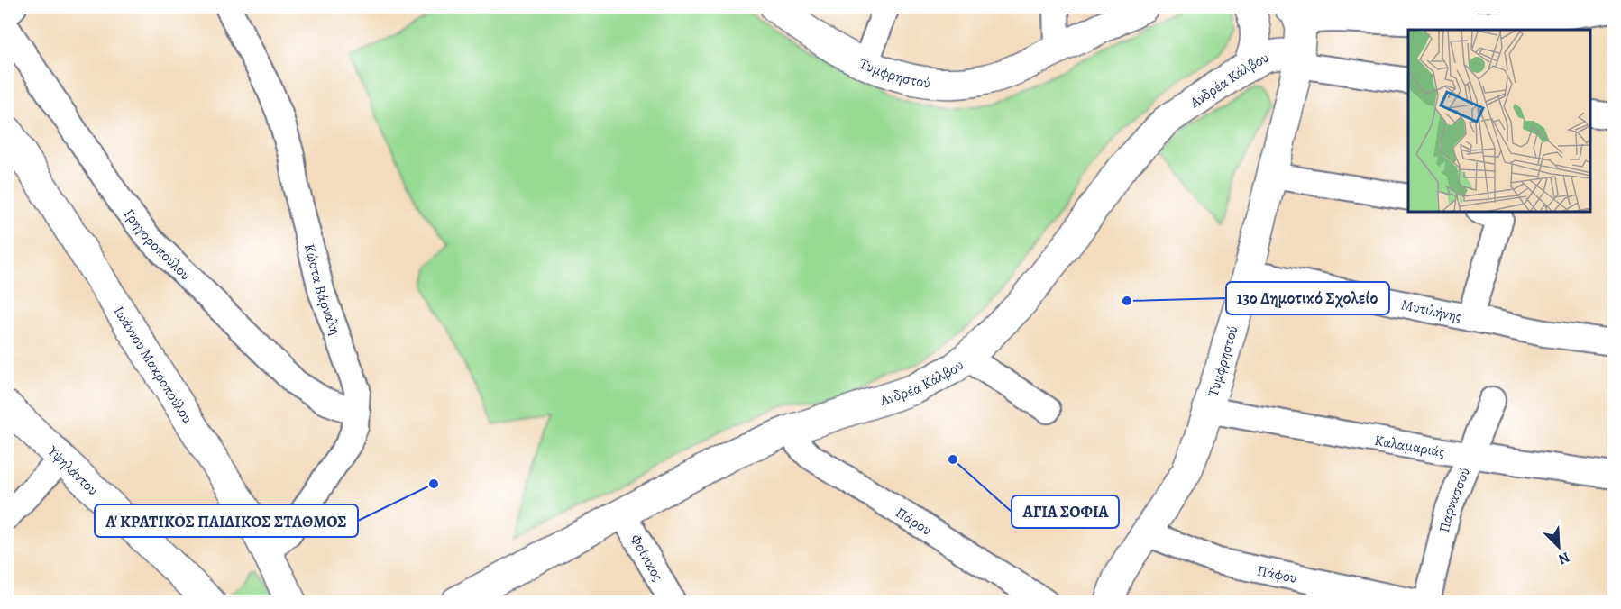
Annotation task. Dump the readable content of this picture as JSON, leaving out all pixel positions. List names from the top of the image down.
{
  "streets": {
    "street": [
      "Τυμφρηστού",
      "Ανδρέα Κάλβου",
      "Γρηγοροπούλου",
      "Κώστα Βάρναλη",
      "Μυτιλήνης",
      "Ιωάννου Μακροπούλου",
      "Καλαμαριάς",
      "Υψηλάντου",
      "Παρνασσού",
      "Πάρου",
      "Φοίνικος",
      "Πάφου"
    ]
  },
  "crossings": [
    ["Τυμφρηστού", "Ανδρέα Κάλβου"],
    ["Τυμφρηστού", "Μυτιλήνης"],
    ["Τυμφρηστού", "Καλαμαριάς"],
    ["Τυμφρηστού", "Πάφου"],
    ["Ανδρέα Κάλβου", "Πάρου"],
    ["Ανδρέα Κάλβου", "Φοίνικος"],
    ["Γρηγοροπούλου", "Κώστα Βάρναλη"],
    ["Κώστα Βάρναλη", "Ιωάννου Μακροπούλου"],
    ["Καλαμαριάς", "Παρνασσού"]
  ],
  "places": ["13ο Δημοτικό Σχολείο", "ΑΓΙΑ ΣΟΦΙΑ", "Α' ΚΡΑΤΙΚΟΣ ΠΑΙΔΙΚΟΣ ΣΤΑΘΜΟΣ"],
  "north": "bottom right"
}
